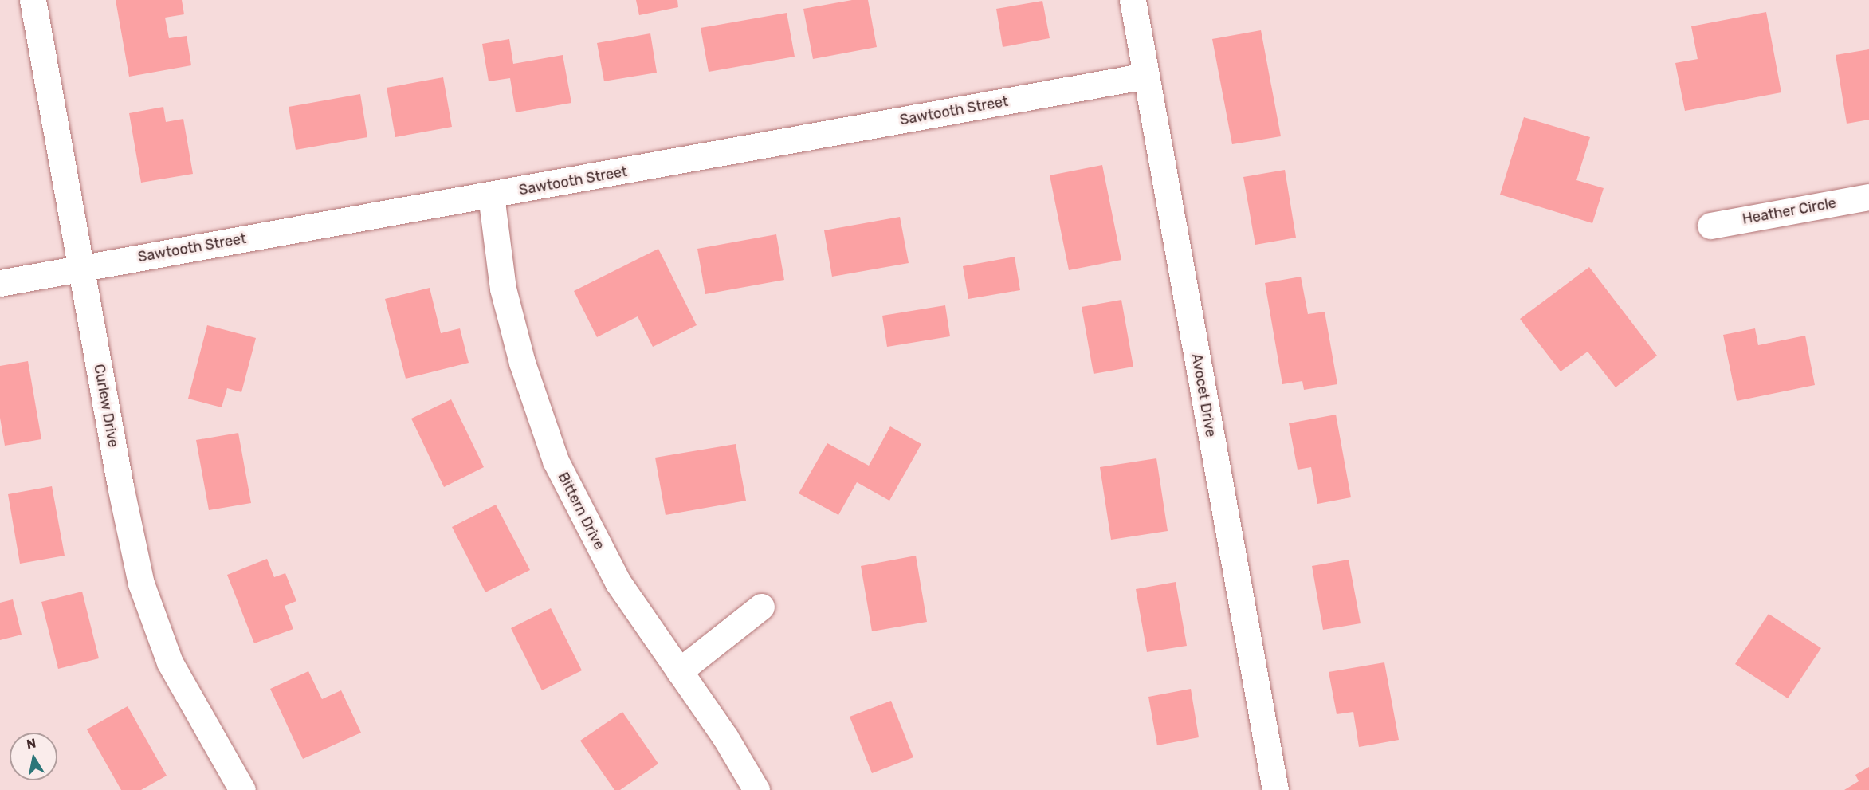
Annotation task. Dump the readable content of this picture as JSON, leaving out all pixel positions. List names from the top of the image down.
{
  "streets": {
    "street": [
      "Sawtooth Street",
      "Heather Circle",
      "Avocet Drive",
      "Curlew Drive",
      "Bittern Drive"
    ]
  },
  "crossings": [
    ["Sawtooth Street", "Avocet Drive"],
    ["Sawtooth Street", "Curlew Drive"],
    ["Sawtooth Street", "Bittern Drive"]
  ],
  "north": "top"
}
